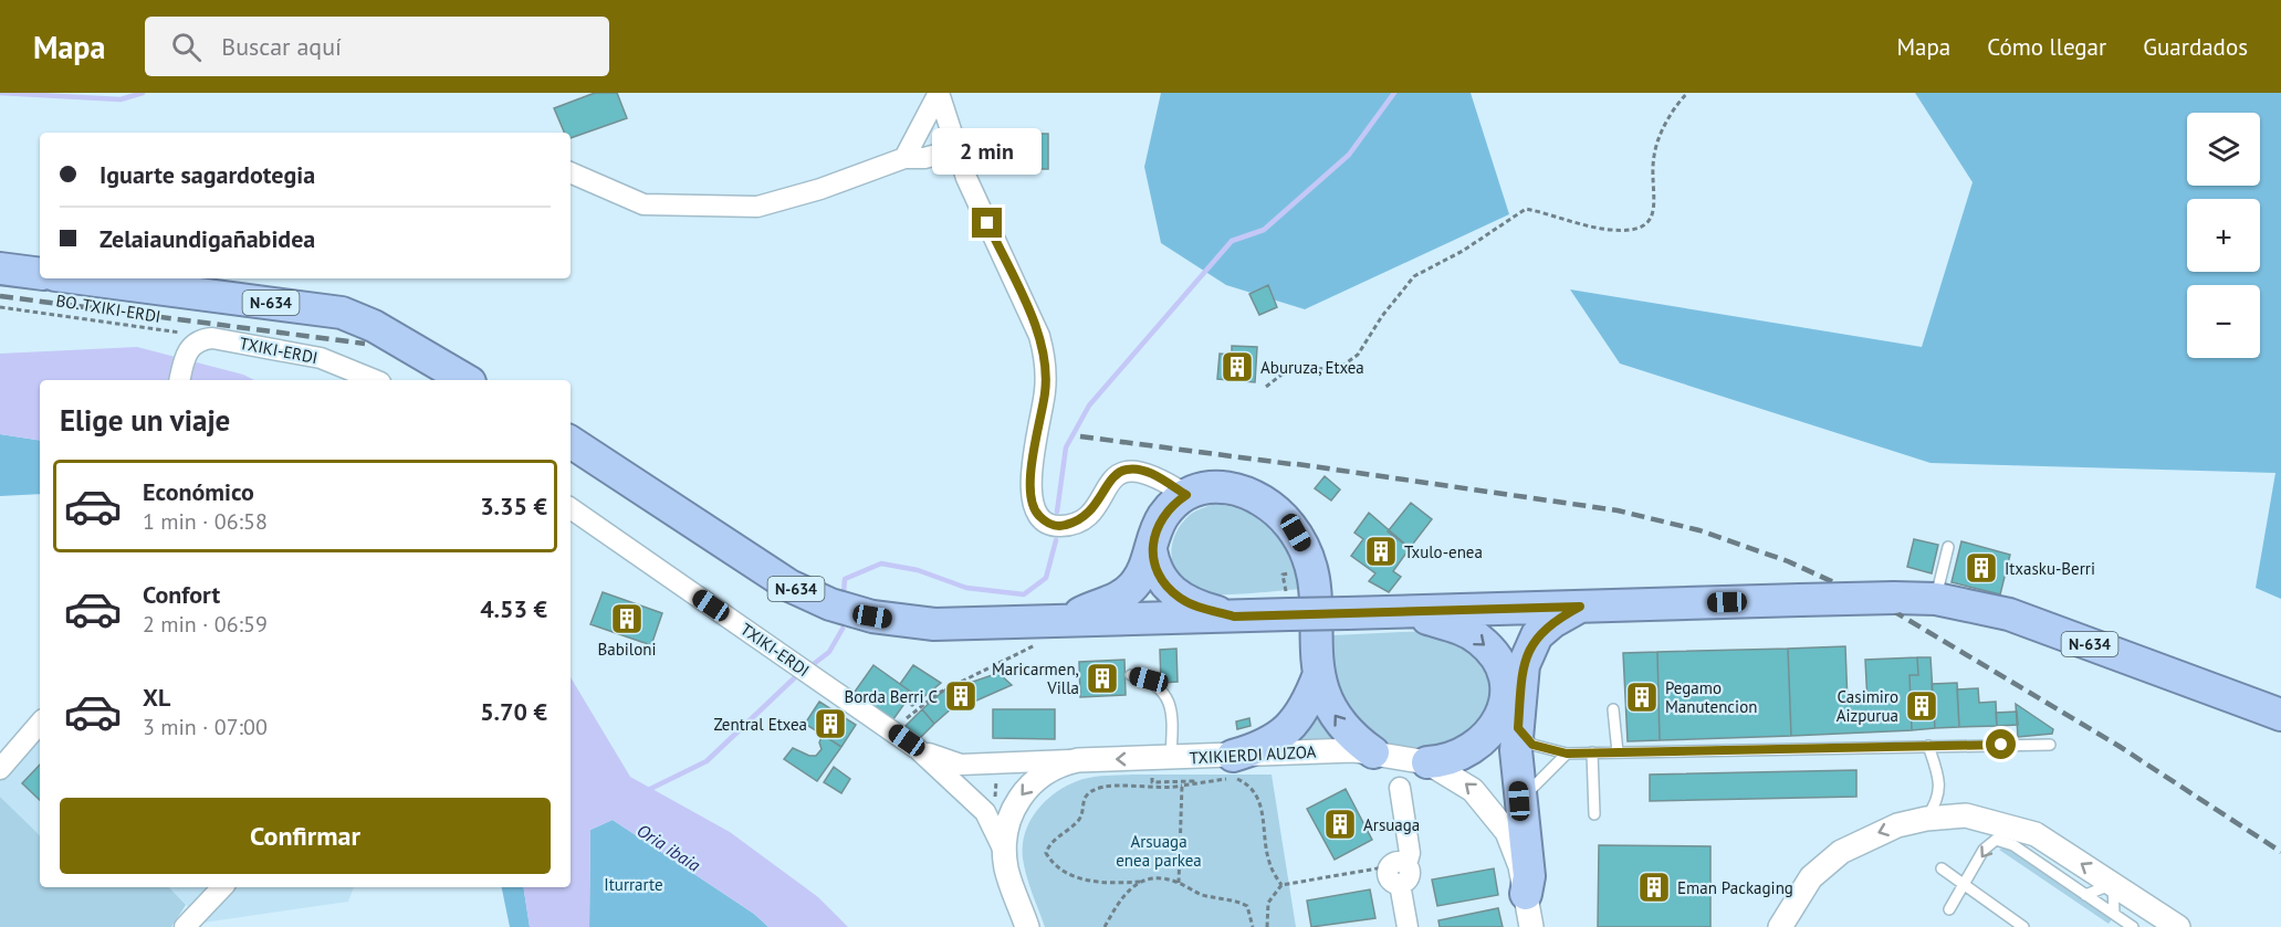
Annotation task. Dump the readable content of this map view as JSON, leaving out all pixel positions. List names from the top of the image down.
{
  "streets": {
    "highway": ["N-634"],
    "street": ["TXIKI-ERDI", "TXIKIERDI AUZOA"],
    "path": ["BO. TXIKI-ERDI"]
  },
  "crossings": [
    ["BO. TXIKI-ERDI", "TXIKI-ERDI"]
  ],
  "water": ["Oria ibaia"],
  "parks": ["Arsuaga enea parkea", "Iturrarte"],
  "places": {
    "building": [
      "Aburuza, Etxea",
      "Txulo-enea",
      "Itxasku-Berri",
      "Babiloni",
      "Maricarmen, Villa",
      "Borda Berri C",
      "Pegamo Manutencion",
      "Casimiro Aizpurua",
      "Zentral Etxea",
      "Arsuaga",
      "Eman Packaging"
    ]
  },
  "page": {
    "header": "Mapa",
    "search": "Buscar aquí",
    "nav": ["Mapa", "Cómo llegar", "Guardados"],
    "map_buttons": ["+", "−"],
    "bubble": "2 min",
    "banner": ["Iguarte sagardotegia", "Zelaiaundigañabidea"],
    "heading": "Elige un viaje",
    "list": [
      {
        "name": "Económico",
        "note": "1 min · 06:58",
        "value": "3.35 €"
      },
      {
        "name": "Confort",
        "note": "2 min · 06:59",
        "value": "4.53 €"
      },
      {
        "name": "XL",
        "note": "3 min · 07:00",
        "value": "5.70 €"
      }
    ],
    "buttons": "Confirmar"
  }
}
